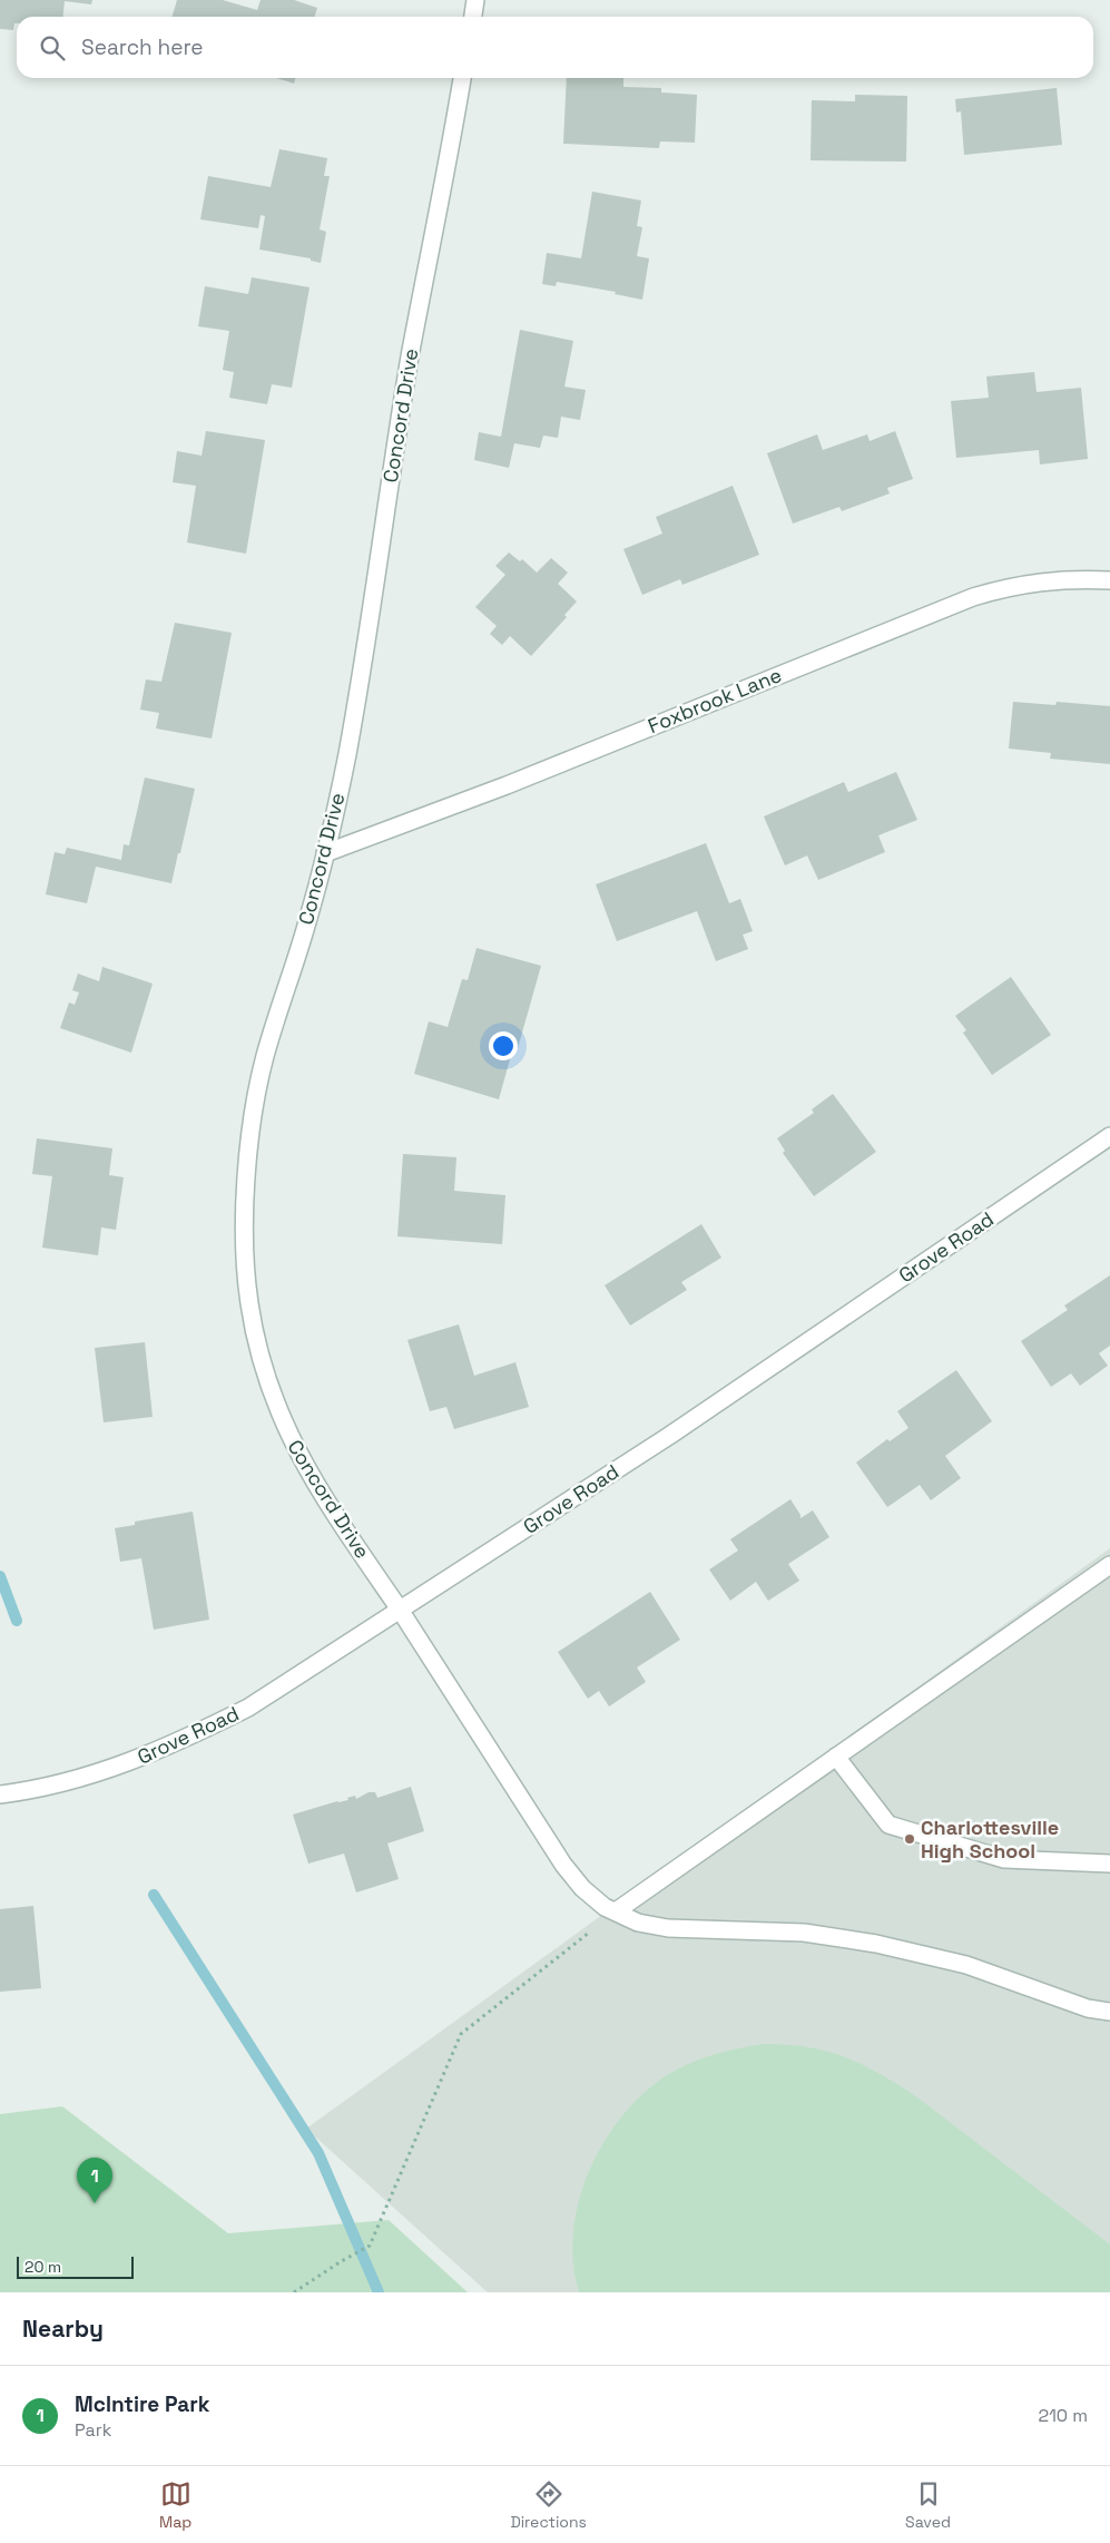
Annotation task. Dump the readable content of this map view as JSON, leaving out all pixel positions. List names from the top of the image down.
{
  "streets": {
    "street": ["Concord Drive", "Foxbrook Lane", "Grove Road"]
  },
  "crossings": [
    ["Concord Drive", "Foxbrook Lane"],
    ["Concord Drive", "Grove Road"]
  ],
  "places": ["Charlottesville High School"],
  "scale_bar": "20 m",
  "page": {
    "search": "Search here",
    "pins": "1",
    "scale": "20 m",
    "heading": "Nearby",
    "list": [
      {
        "mark": "1",
        "name": "McIntire Park",
        "note": "Park",
        "value": "210 m"
      }
    ],
    "nav": ["Map", "Directions", "Saved"]
  }
}
